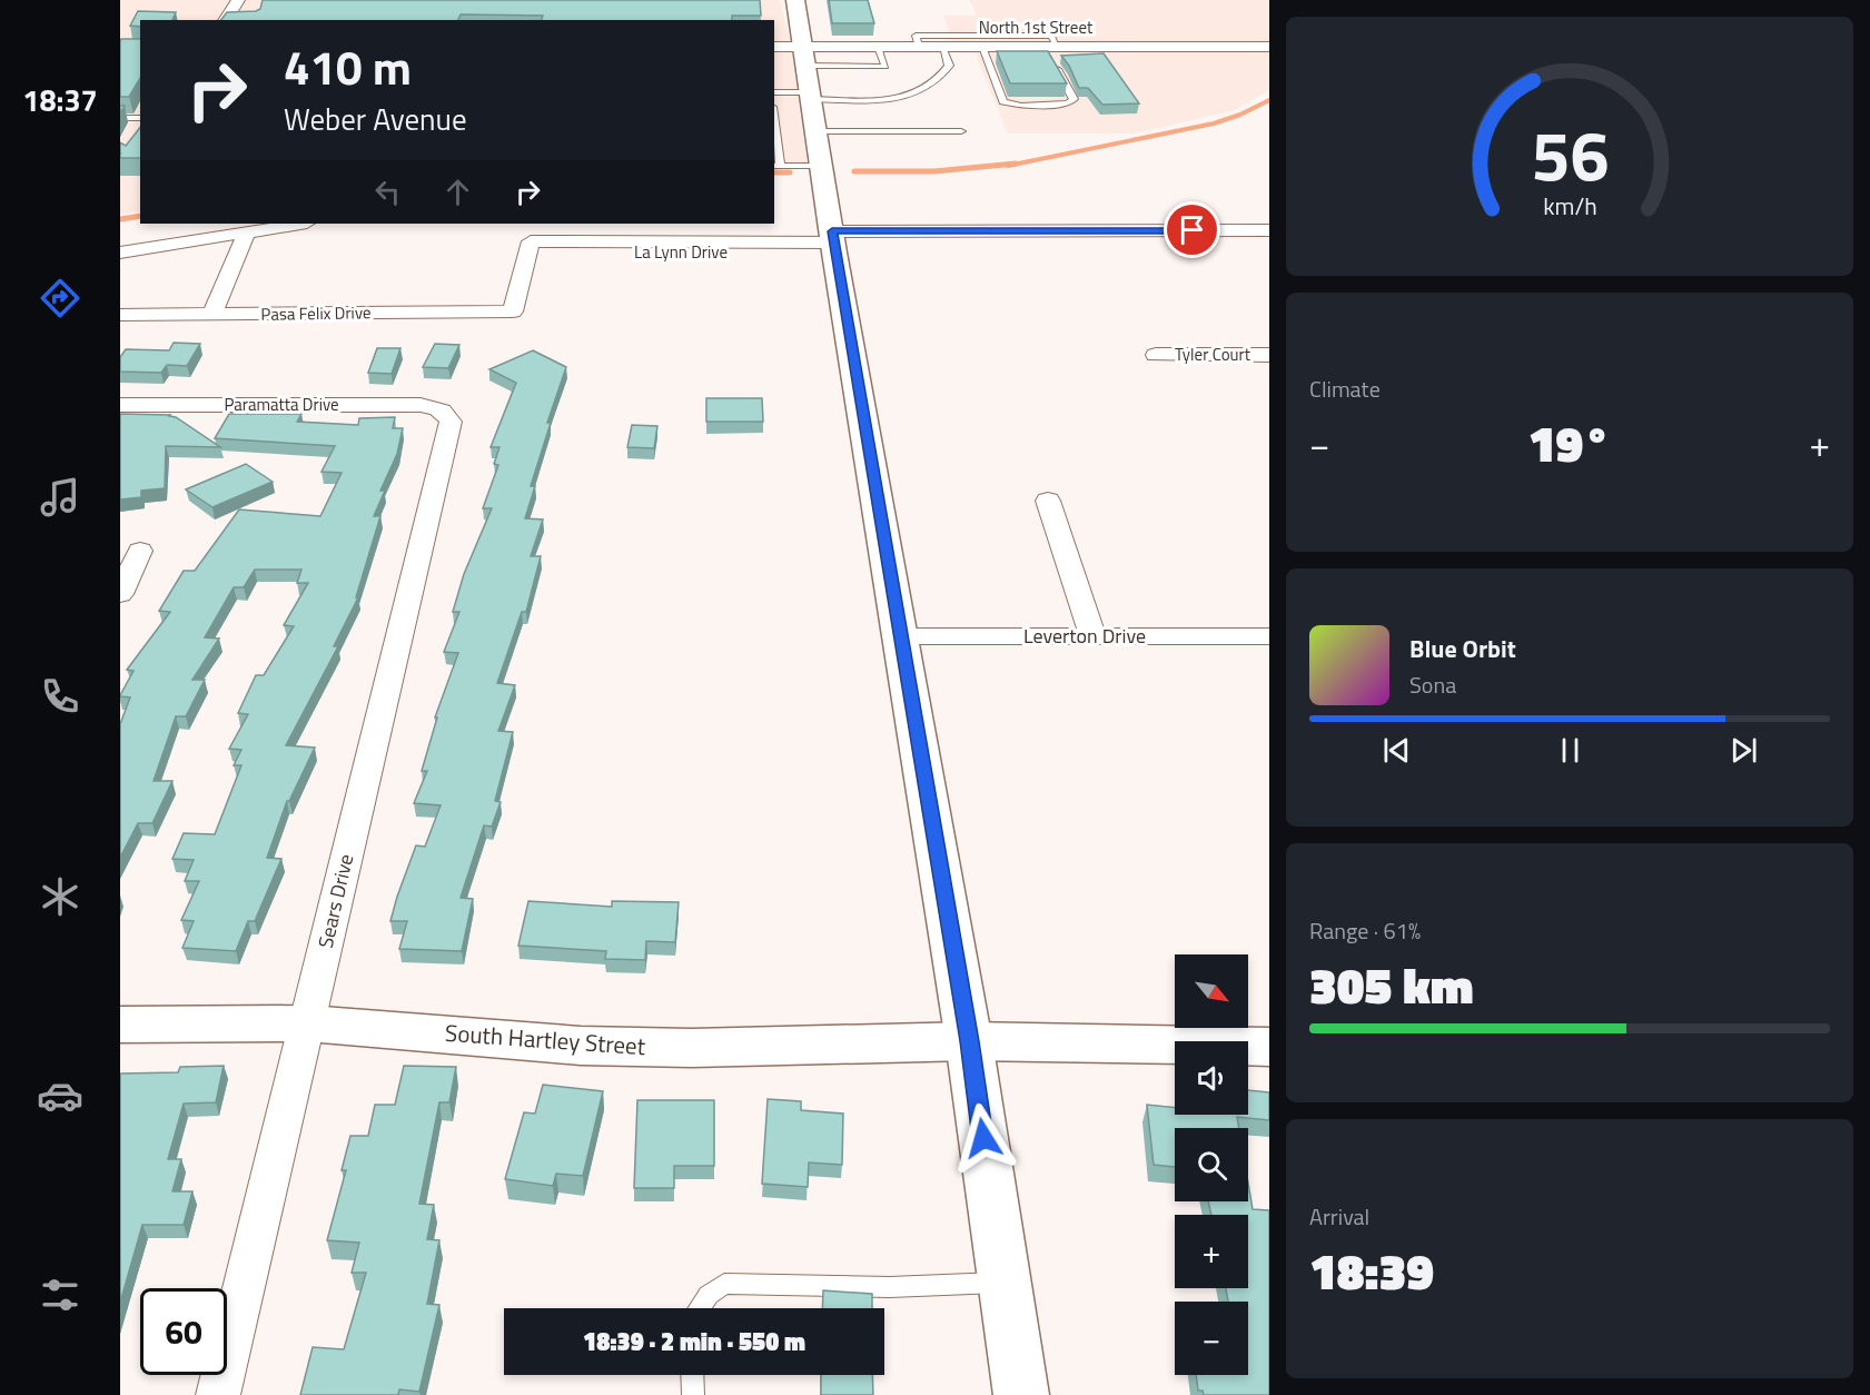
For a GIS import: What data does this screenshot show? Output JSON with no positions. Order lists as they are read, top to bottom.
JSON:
{
  "streets": {
    "main road": ["South Hartley Street"],
    "street": [
      "North 1st Street",
      "La Lynn Drive",
      "Pasa Felix Drive",
      "Tyler Court",
      "Paramatta Drive",
      "Leverton Drive",
      "Sears Drive"
    ]
  },
  "crossings": [
    ["La Lynn Drive", "Pasa Felix Drive"],
    ["Paramatta Drive", "Sears Drive"],
    ["Sears Drive", "South Hartley Street"]
  ],
  "north": "bottom right",
  "page": {
    "tabs": "18:37",
    "turn": ["410 m", "Weber Avenue"],
    "tile": [
      "Climate",
      ["Range · 61%", "305 km"],
      ["Arrival", "18:39"]
    ],
    "heat": ["−", "19°", "+"],
    "song": ["Blue Orbit", "Sona"],
    "map_buttons": ["+", "−"],
    "limit": "60",
    "trip": "18:39 · 2 min · 550 m",
    "gauge": ["56", "km/h"]
  }
}
